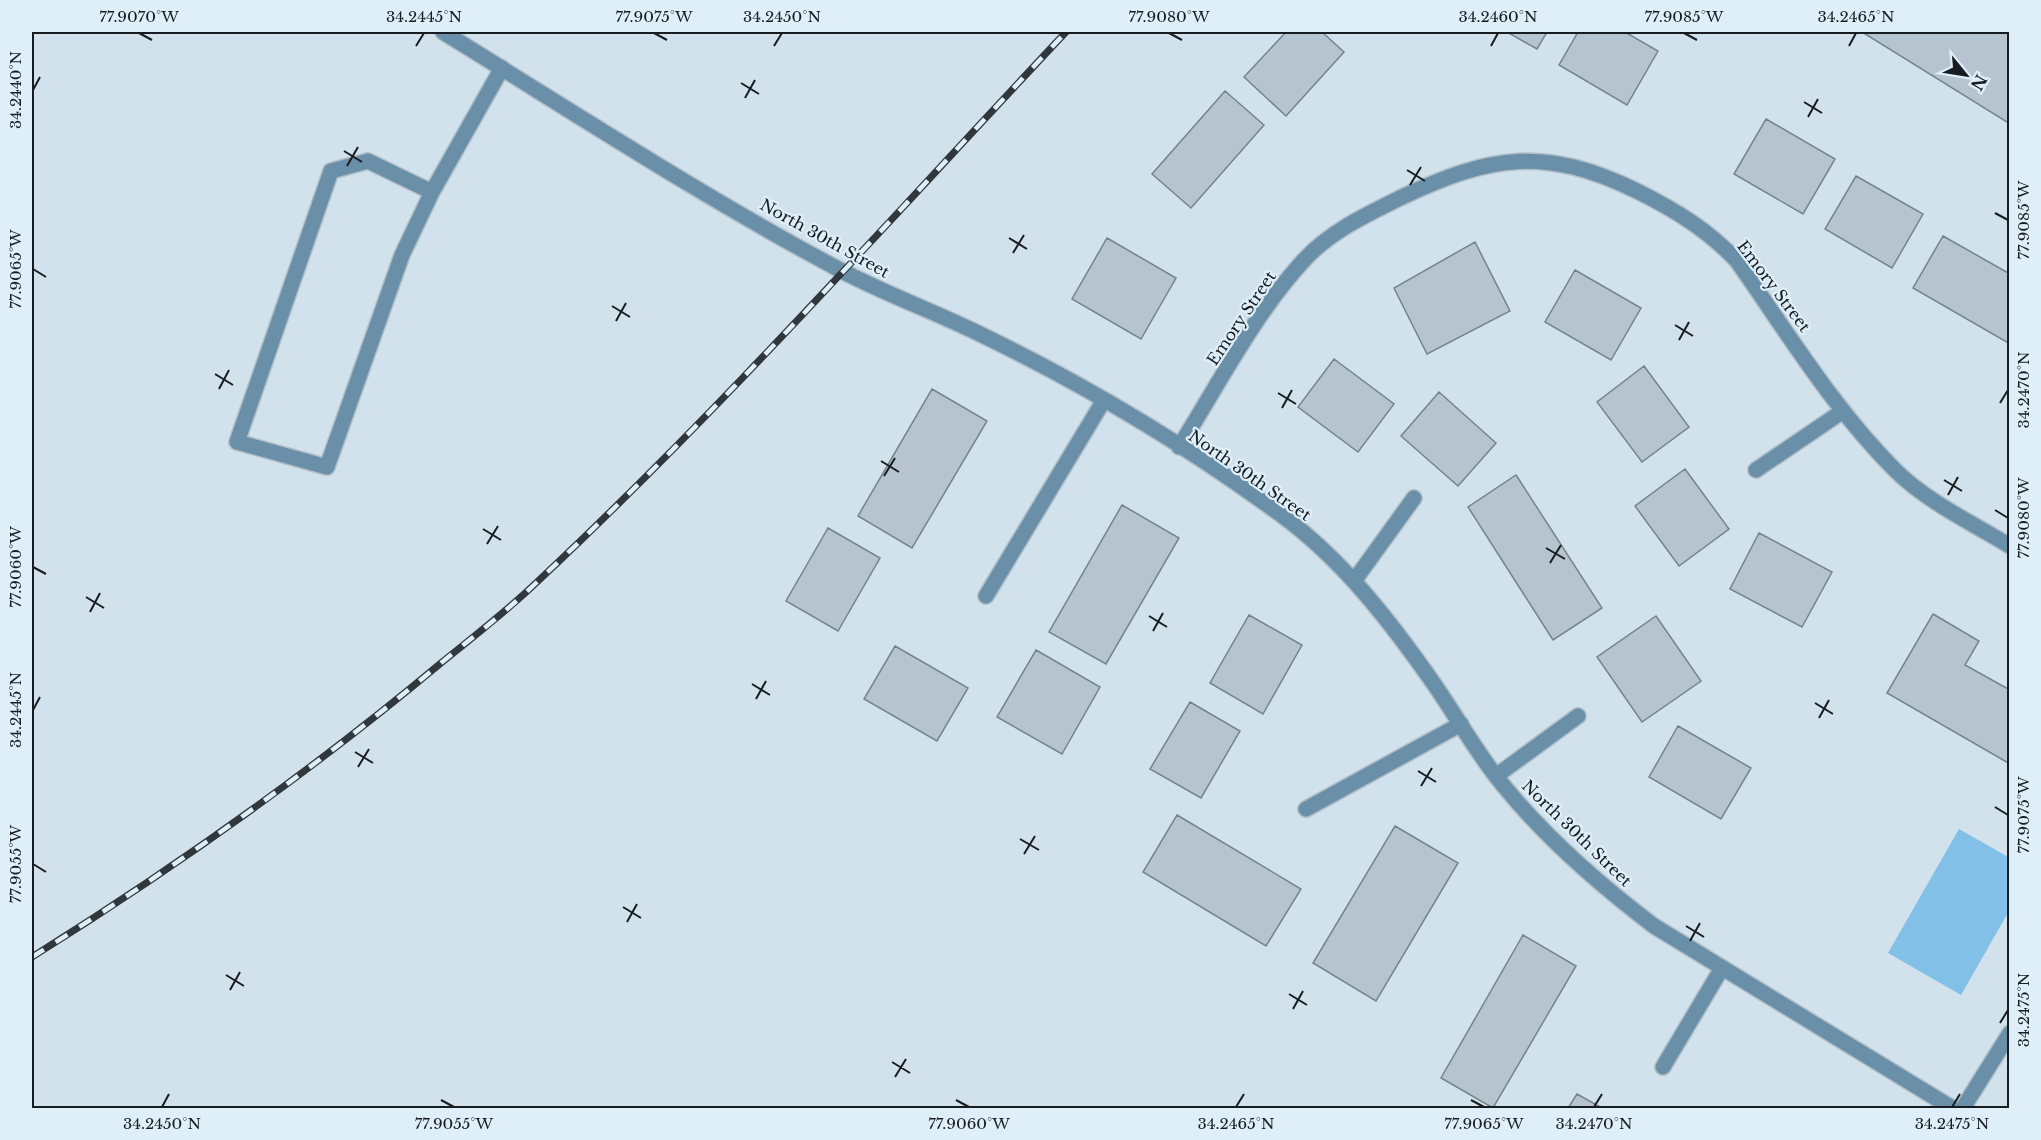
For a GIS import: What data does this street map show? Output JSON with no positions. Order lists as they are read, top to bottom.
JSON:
{
  "streets": {
    "street": ["North 30th Street", "Emory Street"]
  },
  "crossings": [
    ["North 30th Street", "Emory Street"]
  ],
  "north": "bottom right",
  "coordinates": [
    "77.9070°W",
    "34.2445°N",
    "77.9075°W",
    "34.2450°N",
    "77.9080°W",
    "34.2460°N",
    "77.9085°W",
    "34.2465°N",
    "34.2440°N",
    "77.9065°W",
    "34.2470°N",
    "77.9060°W",
    "77.9055°W",
    "34.2475°N"
  ]
}
